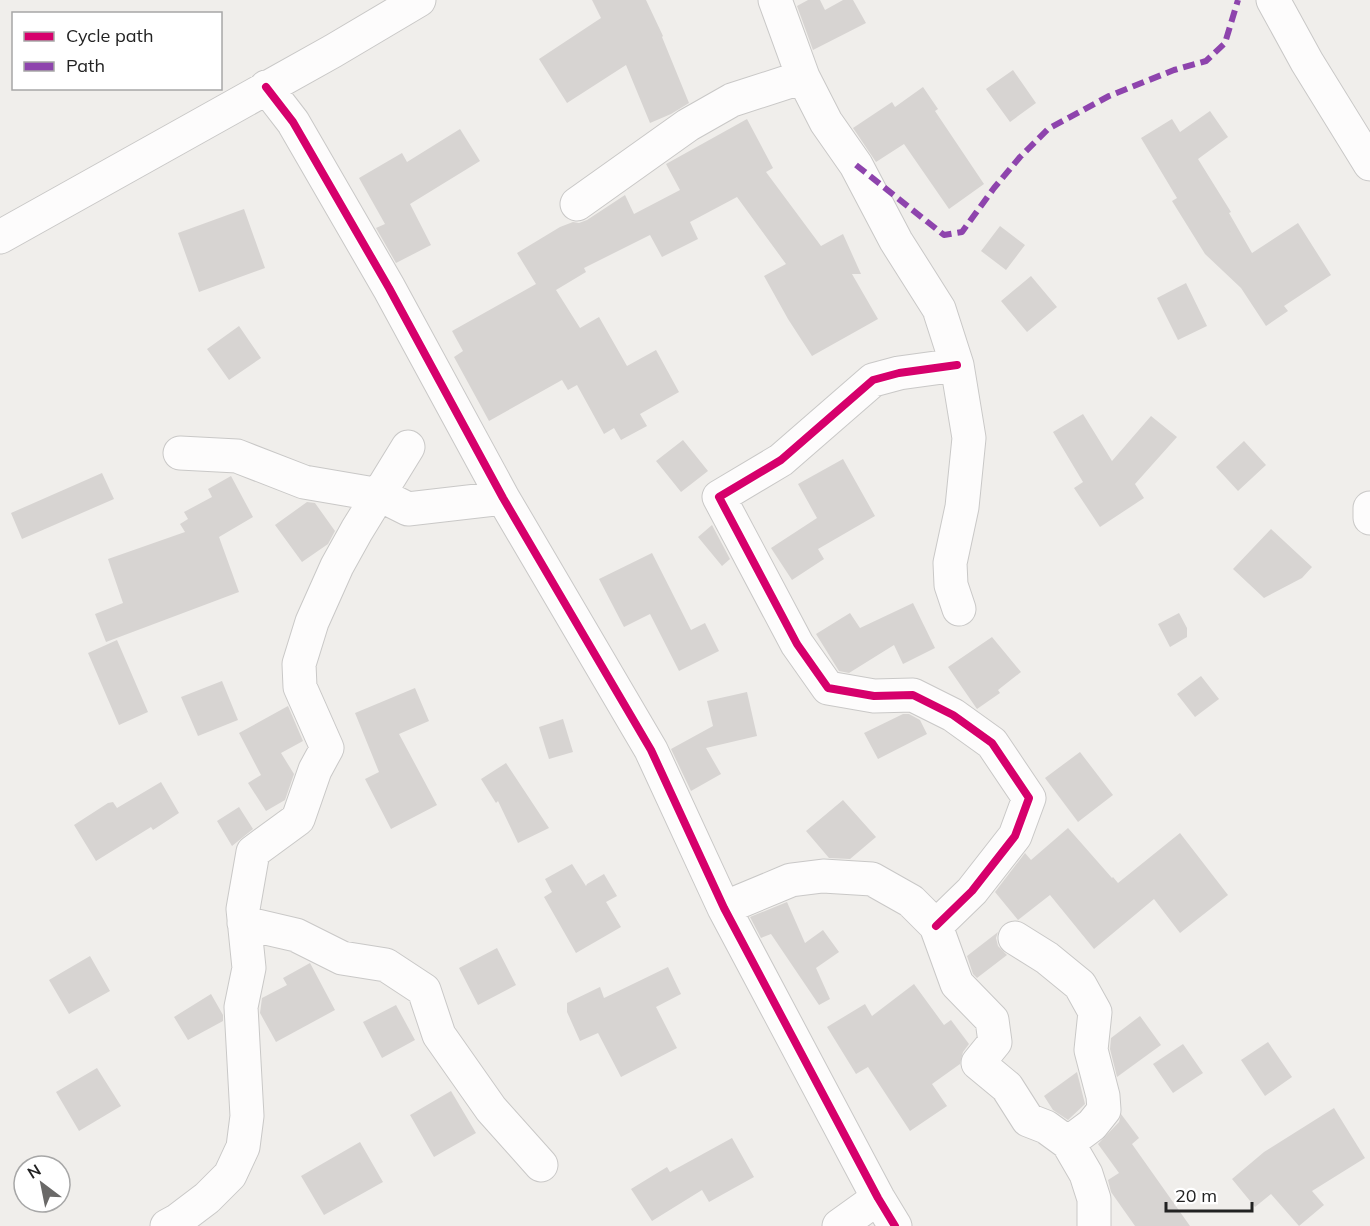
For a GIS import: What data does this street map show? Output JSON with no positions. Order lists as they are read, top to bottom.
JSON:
{
  "legend": ["Cycle path", "Path"],
  "scale_bar": "20 m",
  "north": "top left"
}
